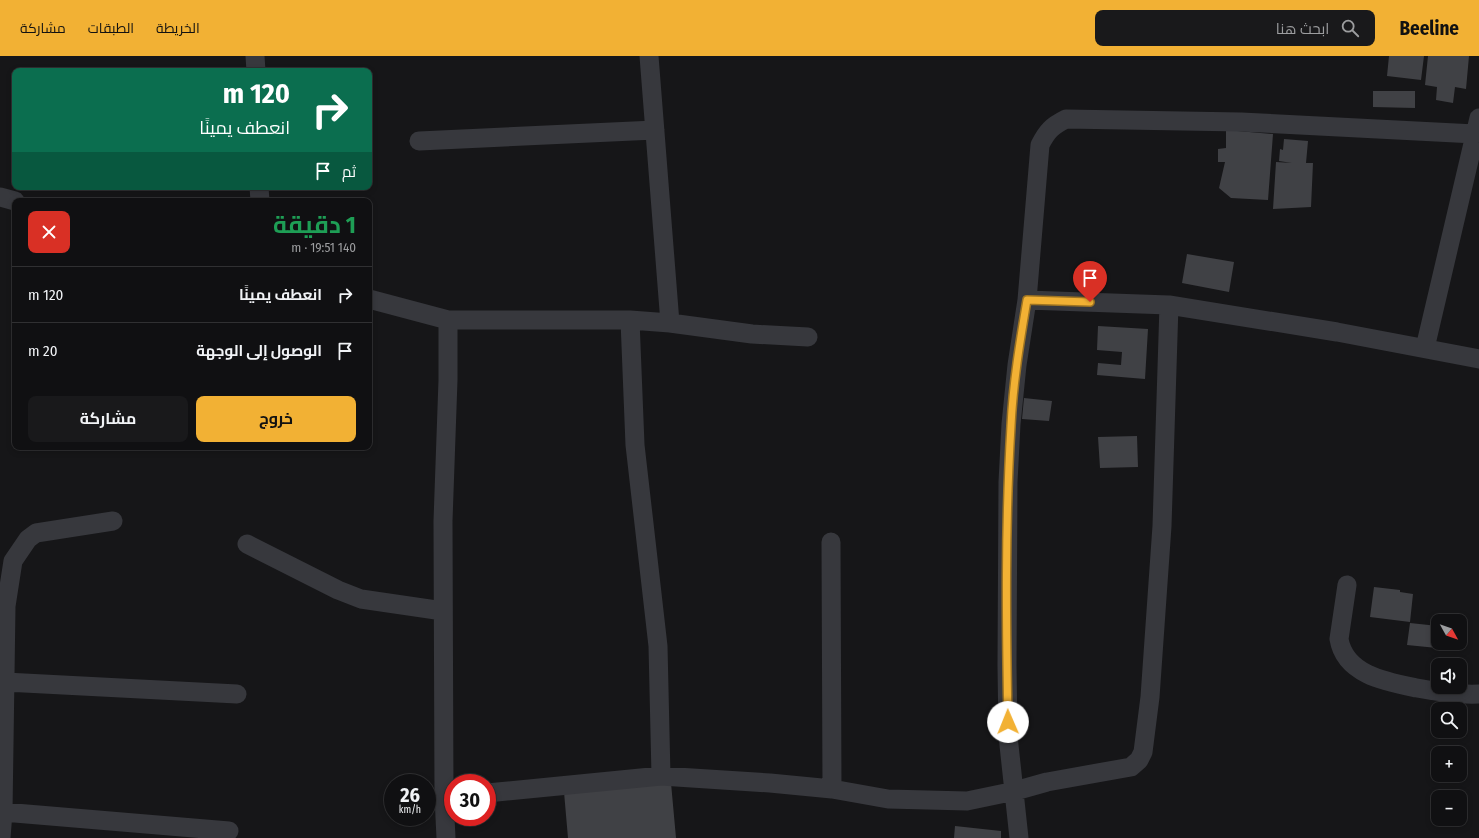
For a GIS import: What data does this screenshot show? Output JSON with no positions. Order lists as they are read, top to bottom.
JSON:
{
  "north": "bottom right",
  "page": {
    "header": "Beeline",
    "search": "ابحث هنا",
    "nav": ["الخريطة", "الطبقات", "مشاركة"],
    "turn": ["120 m", "انعطف يمينًا"],
    "then": "ثم",
    "heading": ["1 دقيقة", "140 m · 19:51"],
    "list": [
      {
        "name": "انعطف يمينًا",
        "value": "120 m"
      },
      {
        "name": "الوصول إلى الوجهة",
        "value": "20 m"
      }
    ],
    "buttons": ["خروج", "مشاركة"],
    "map_buttons": ["+", "−"],
    "speed": "26 km/h",
    "limit": "30"
  }
}
